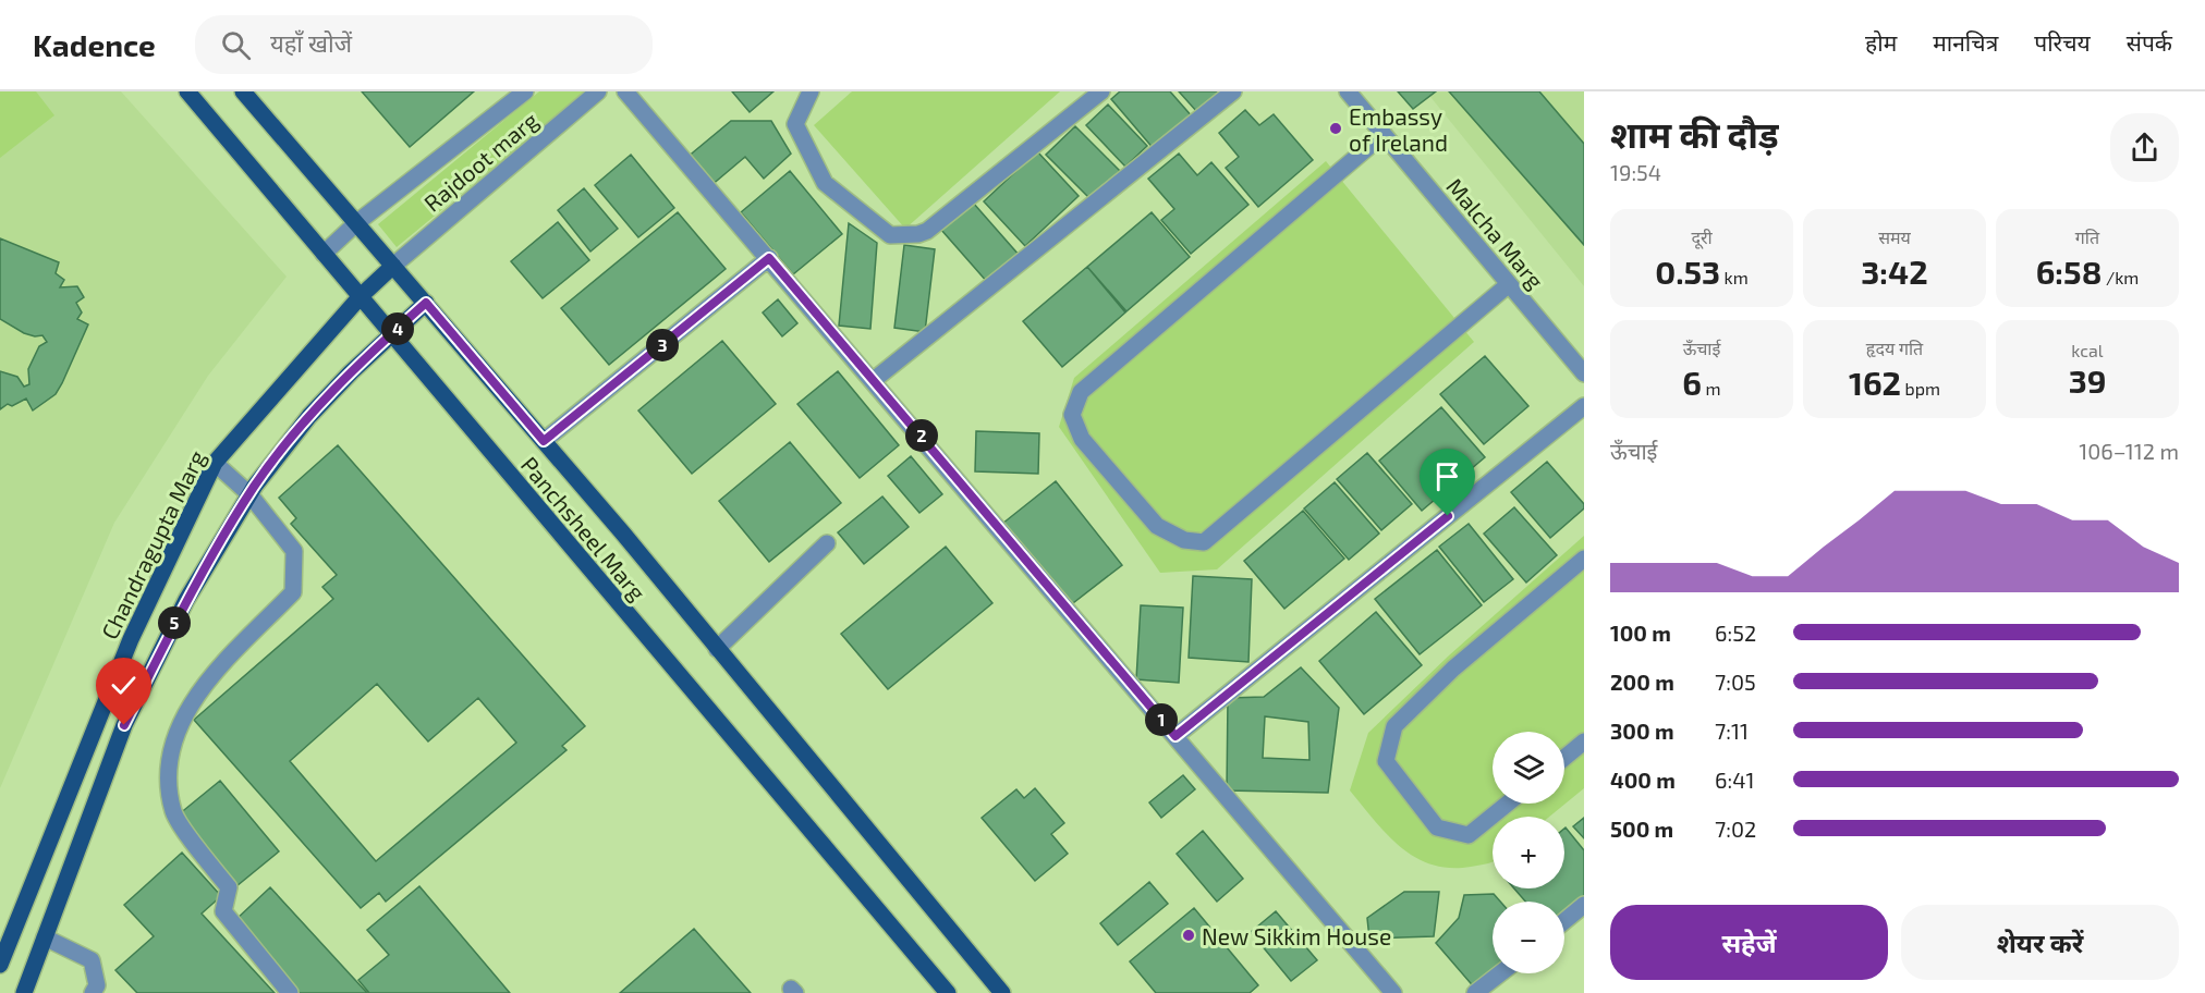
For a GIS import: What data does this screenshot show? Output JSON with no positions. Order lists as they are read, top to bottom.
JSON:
{
  "streets": {
    "main road": ["Panchsheel Marg", "Chandragupta Marg"],
    "street": ["Rajdoot marg", "Malcha Marg"]
  },
  "crossings": [
    ["Rajdoot marg", "Panchsheel Marg"],
    ["Rajdoot marg", "Chandragupta Marg"],
    ["Panchsheel Marg", "Chandragupta Marg"]
  ],
  "places": ["Embassy of Ireland", "New Sikkim House"],
  "page": {
    "header": "Kadence",
    "search": "यहाँ खोजें",
    "nav": [
      "होम",
      "मानचित्र",
      "परिचय",
      "संपर्क"
    ],
    "heading": ["शाम की दौड़", "19:54"],
    "stats": [
      ["दूरी", "0.53 km"],
      ["समय", "3:42"],
      ["गति", "6:58 /km"],
      ["ऊँचाई", "6 m"],
      ["हृदय गति", "162 bpm"],
      ["kcal", "39"]
    ],
    "pins": [
      "4",
      "3",
      "2",
      "5",
      "1"
    ],
    "chart": ["ऊँचाई", "106–112 m"],
    "list": [
      {
        "name": "100 m",
        "note": "6:52"
      },
      {
        "name": "200 m",
        "note": "7:05"
      },
      {
        "name": "300 m",
        "note": "7:11"
      },
      {
        "name": "400 m",
        "note": "6:41"
      },
      {
        "name": "500 m",
        "note": "7:02"
      }
    ],
    "map_buttons": ["+", "−"],
    "buttons": ["सहेजें", "शेयर करें"]
  }
}
